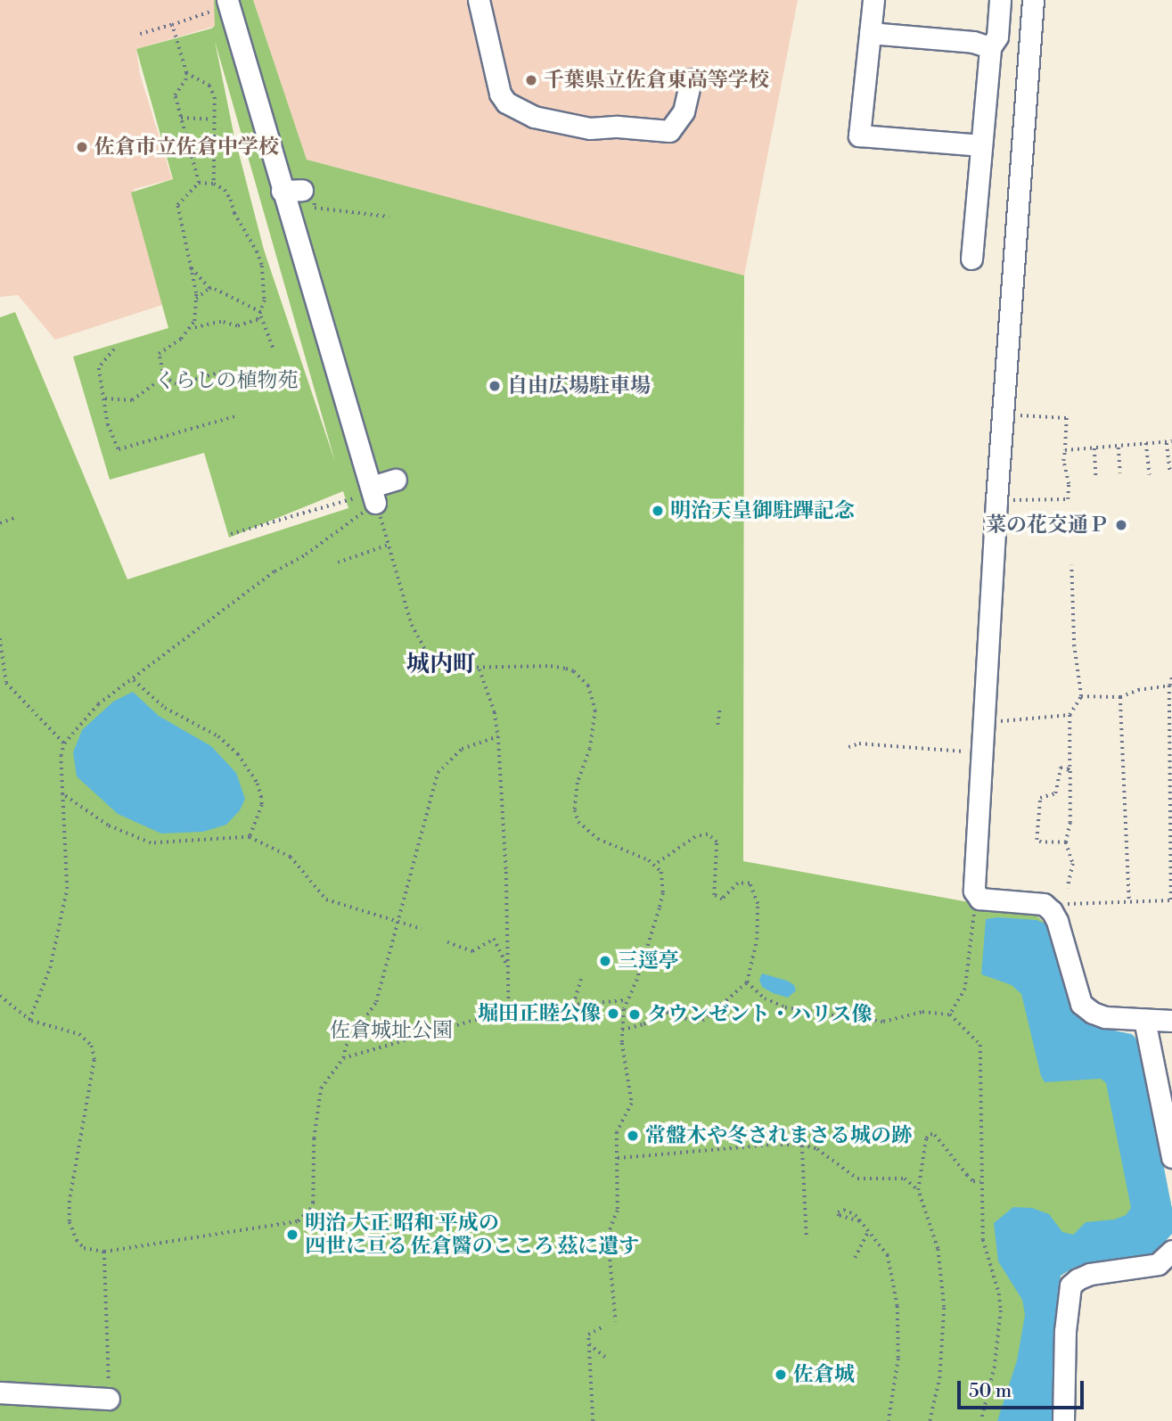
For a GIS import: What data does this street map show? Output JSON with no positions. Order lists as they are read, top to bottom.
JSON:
{
  "districts": ["城内町"],
  "parks": ["くらしの植物苑", "佐倉城址公園"],
  "places": [
    "千葉県立佐倉東高等学校",
    "佐倉市立佐倉中学校",
    "自由広場駐車場",
    "明治天皇御駐蹕記念",
    "菜の花交通Ｐ",
    "三逕亭",
    "堀田正睦公像",
    "タウンゼント・ハリス像",
    "常盤木や冬されまさる城の跡",
    "明治 大正 昭和 平成の 四世に亘る 佐倉醫のこころ 茲に遺す",
    "佐倉城"
  ],
  "scale_bar": "50 m"
}
